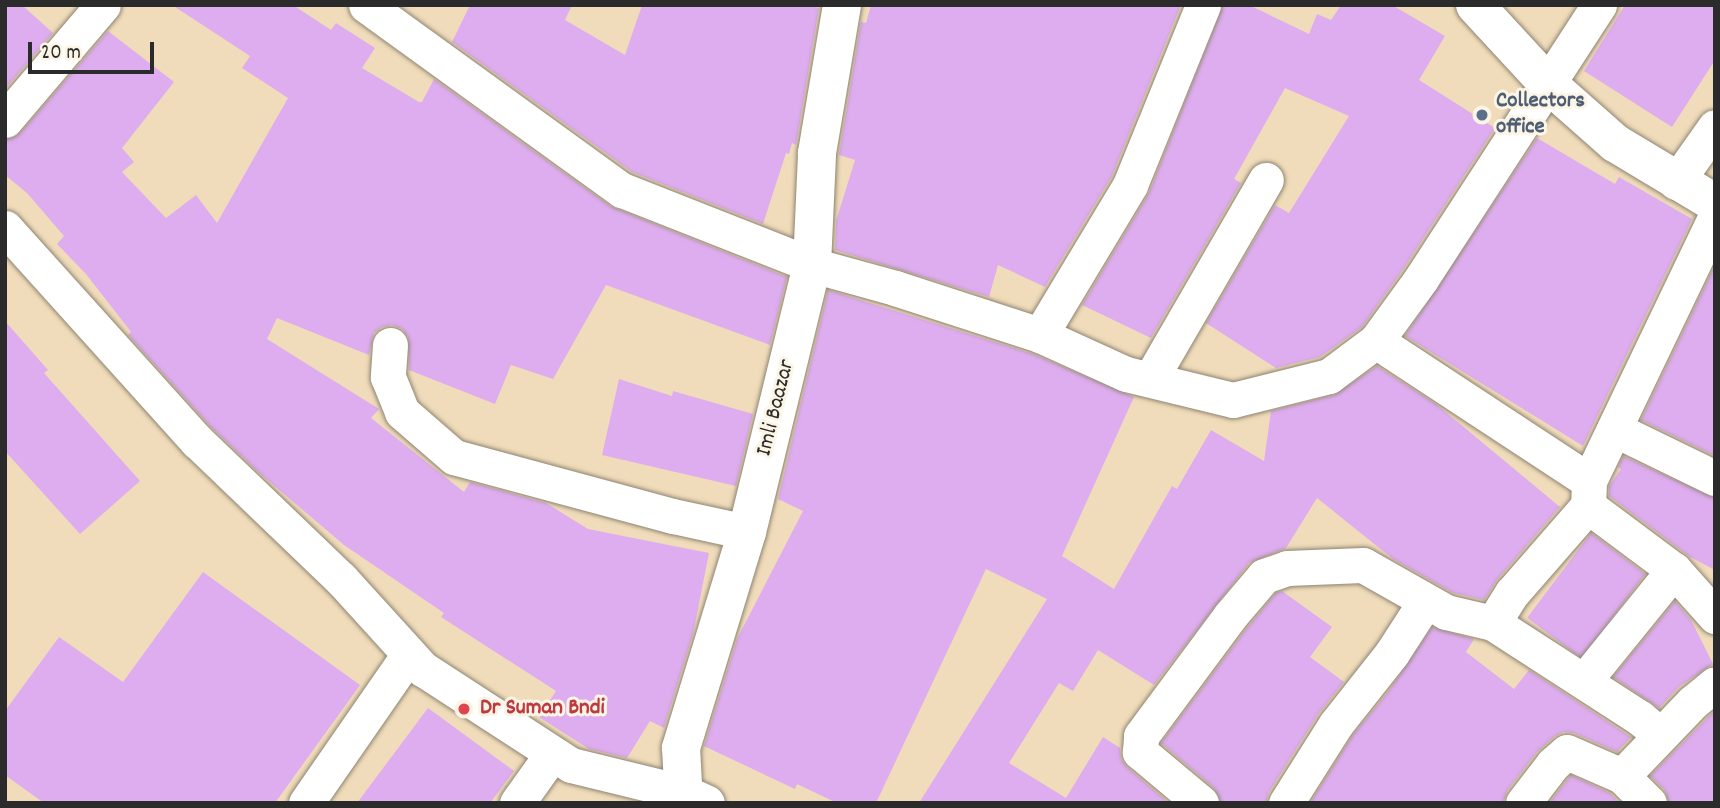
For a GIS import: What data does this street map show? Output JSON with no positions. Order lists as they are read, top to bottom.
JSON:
{
  "streets": {
    "street": ["Imli Baazar"]
  },
  "places": ["Collectors office", "Dr Suman Bndi"],
  "scale_bar": "20 m"
}
